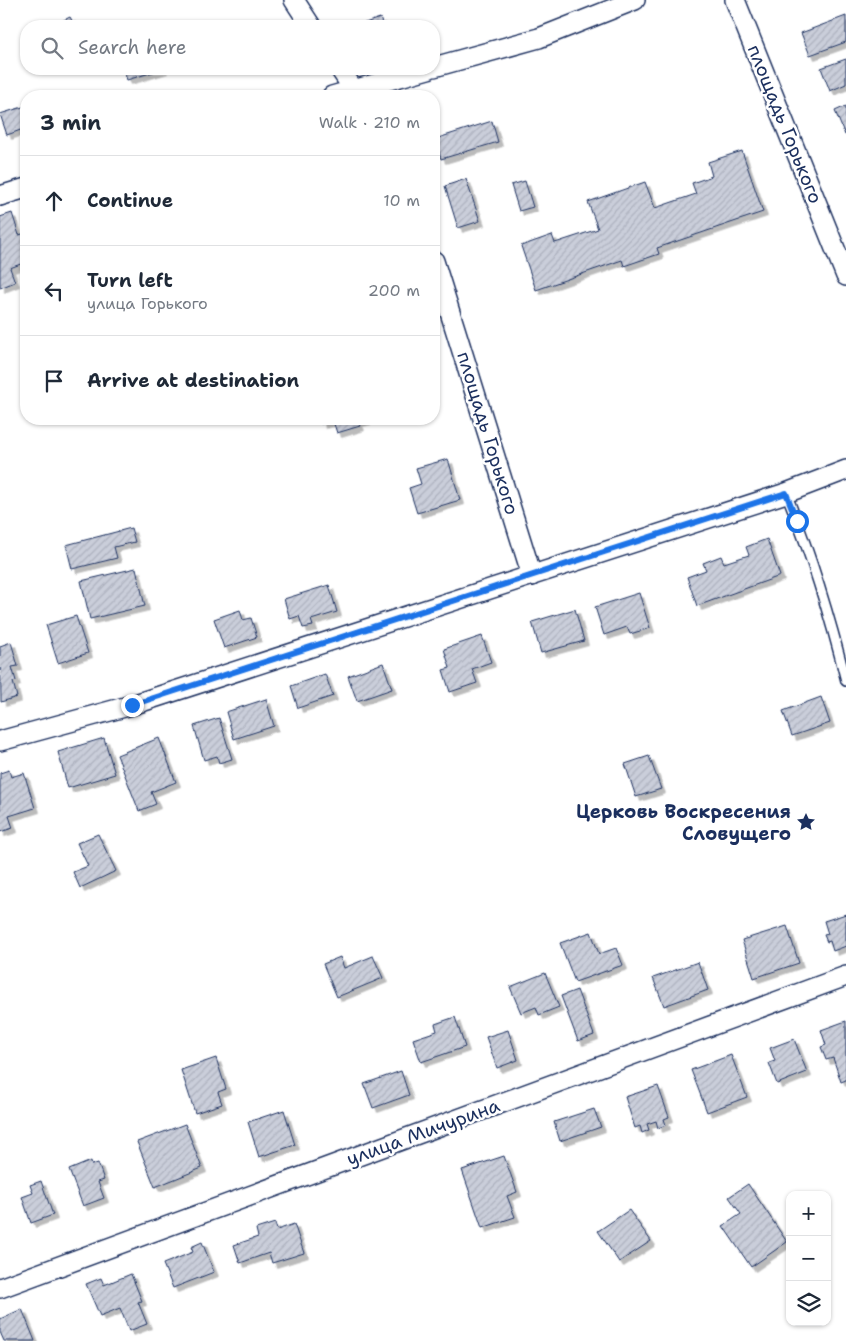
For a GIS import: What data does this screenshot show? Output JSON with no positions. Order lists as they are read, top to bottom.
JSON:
{
  "streets": {
    "street": ["площадь Горького", "улица Мичурина"]
  },
  "places": {
    "place": ["Церковь Воскресения Словущего"]
  },
  "page": {
    "search": "Search here",
    "heading": ["3 min", "Walk · 210 m"],
    "list": [
      ["Continue", "10 m"],
      ["Turn left", "улица Горького", "200 m"],
      "Arrive at destination"
    ],
    "map_buttons": ["+", "−"]
  }
}
